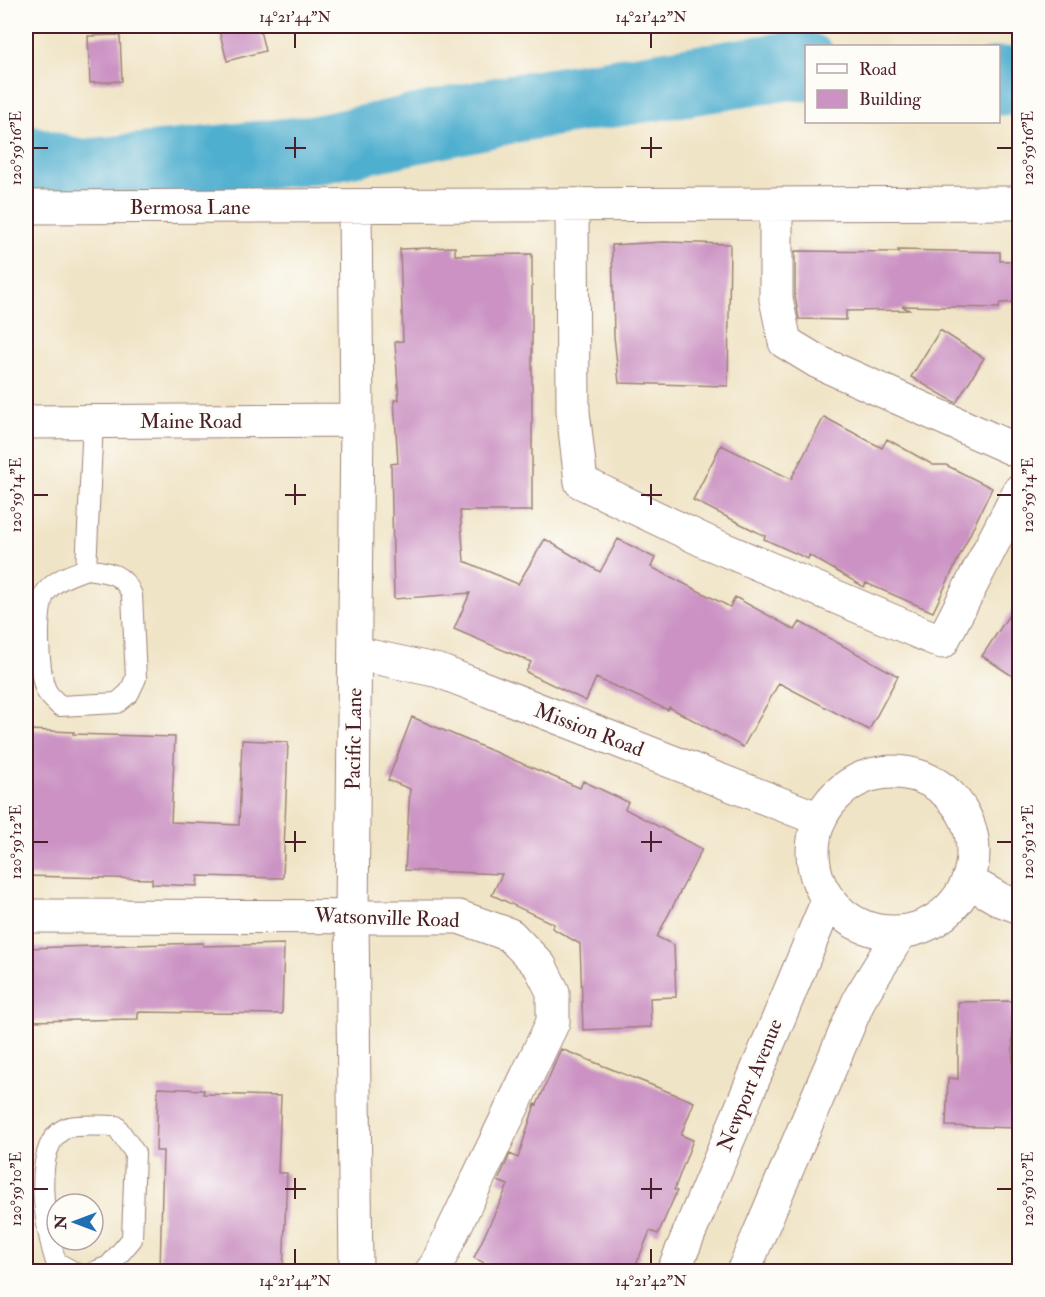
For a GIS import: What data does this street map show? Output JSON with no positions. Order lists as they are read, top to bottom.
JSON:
{
  "streets": {
    "street": [
      "Bermosa Lane",
      "Maine Road",
      "Mission Road",
      "Pacific Lane",
      "Watsonville Road",
      "Newport Avenue"
    ]
  },
  "crossings": [
    ["Bermosa Lane", "Pacific Lane"],
    ["Maine Road", "Pacific Lane"],
    ["Mission Road", "Pacific Lane"],
    ["Mission Road", "Newport Avenue"],
    ["Pacific Lane", "Watsonville Road"]
  ],
  "legend": ["Road", "Building"],
  "north": "left",
  "coordinates": [
    "14°21'44\"N",
    "14°21'42\"N",
    "120°59'16\"E",
    "120°59'14\"E",
    "120°59'12\"E",
    "120°59'10\"E"
  ]
}
